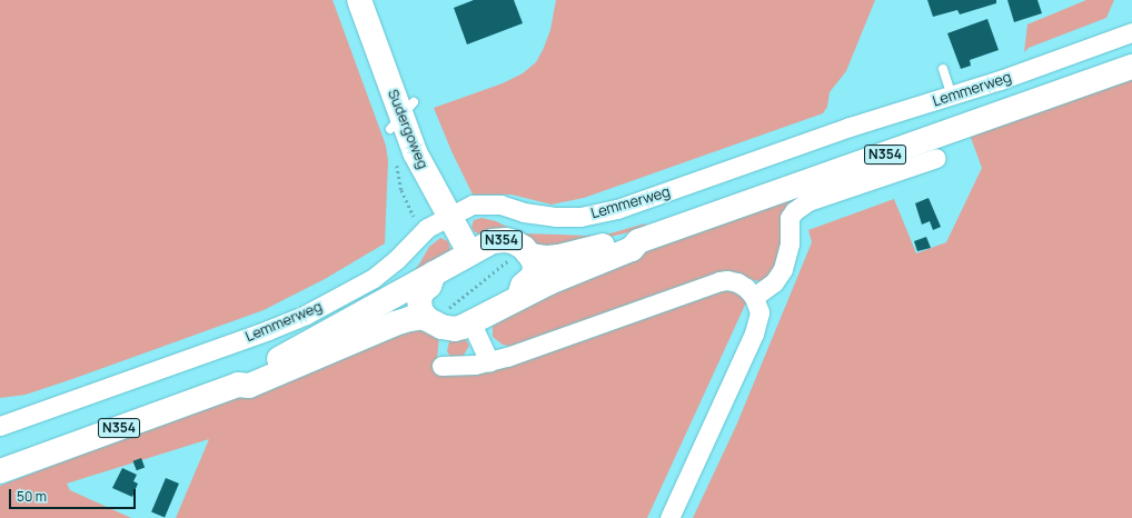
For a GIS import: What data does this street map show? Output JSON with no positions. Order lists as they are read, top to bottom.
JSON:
{
  "streets": {
    "main road": ["Lemmerweg", "Sudergoweg", "N354"]
  },
  "crossings": [
    ["Lemmerweg", "Sudergoweg"],
    ["Lemmerweg", "N354"],
    ["Sudergoweg", "N354"]
  ],
  "scale_bar": "50 m"
}
